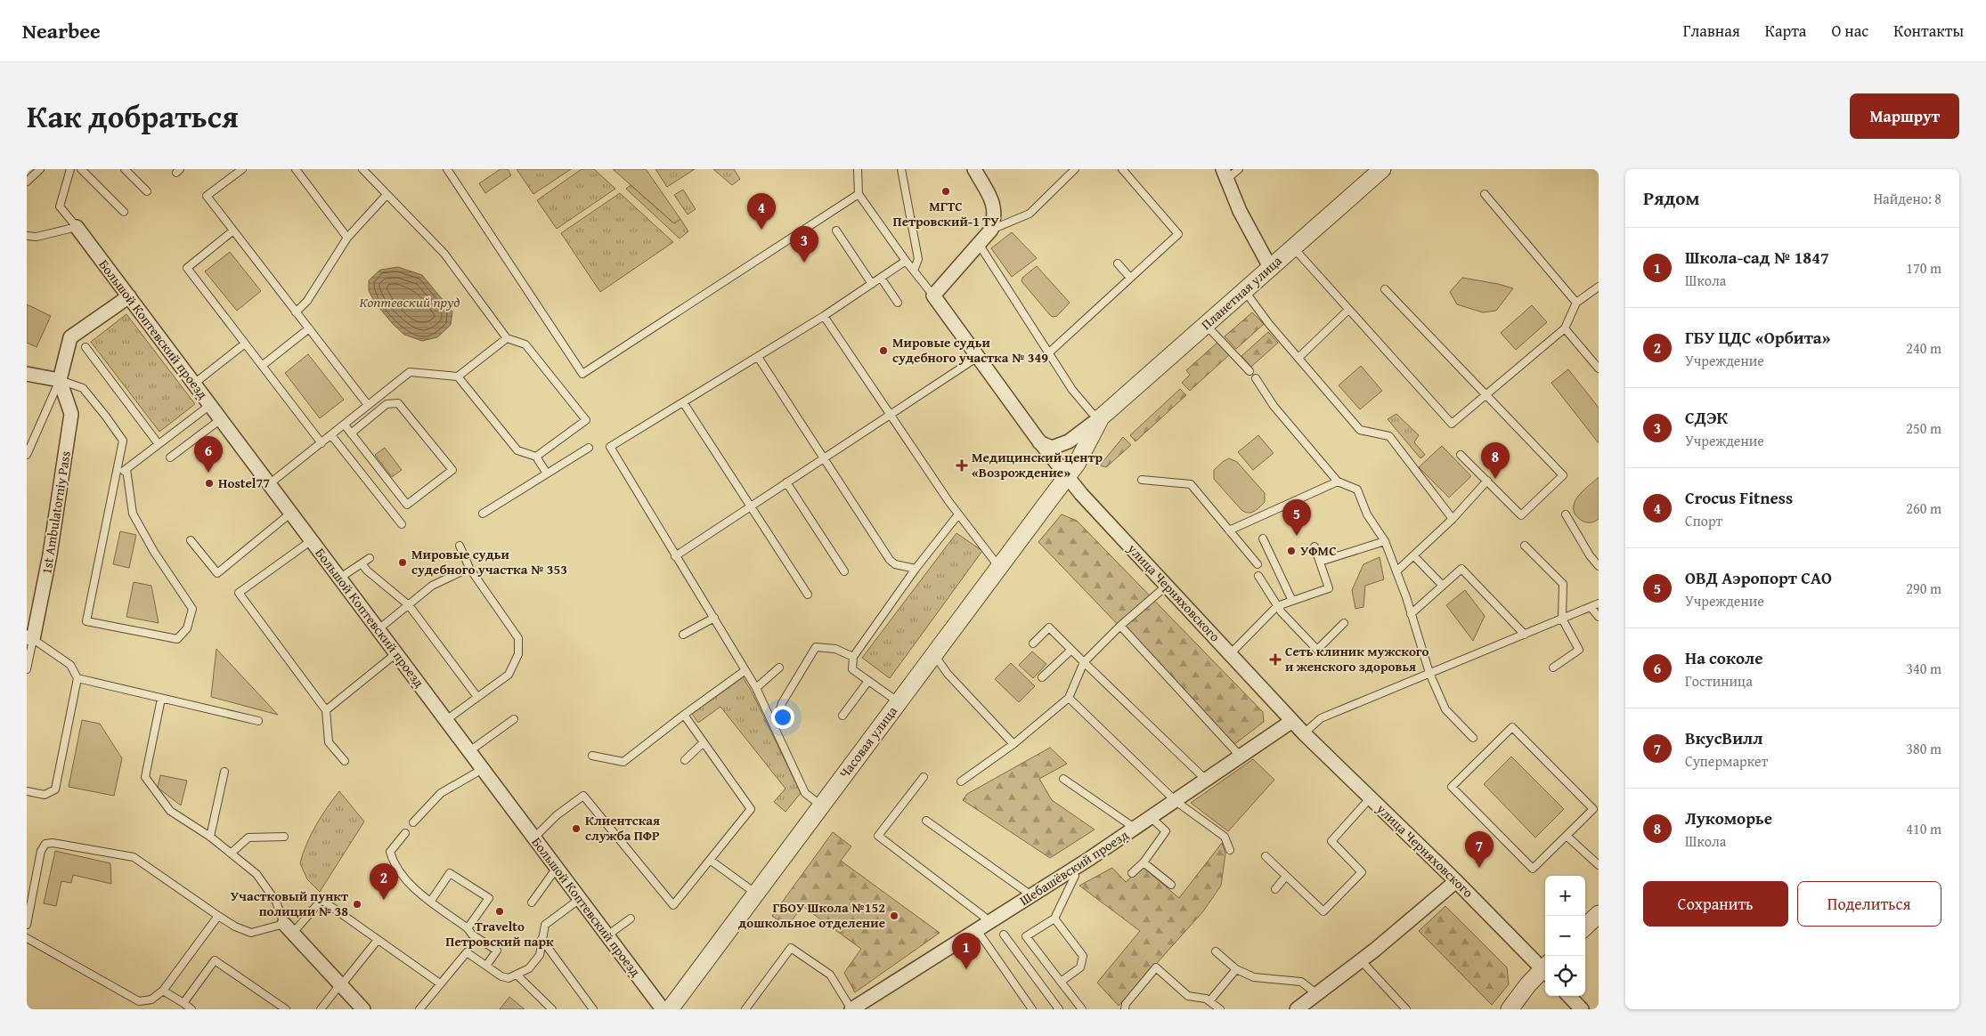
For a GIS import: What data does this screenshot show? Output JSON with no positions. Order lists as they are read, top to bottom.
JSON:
{
  "streets": {
    "street": [
      "Планетная улица",
      "Большой Коптевский проезд",
      "1st Ambulatorniy Pass",
      "улица Черняховского",
      "Часовая улица",
      "Шебашёвский проезд"
    ]
  },
  "crossings": [
    ["Планетная улица", "улица Черняховского"],
    ["Планетная улица", "Часовая улица"],
    ["улица Черняховского", "Часовая улица"],
    ["улица Черняховского", "Шебашёвский проезд"]
  ],
  "water": ["Коптевский пруд"],
  "places": {
    "other": [
      "МГТС Петровский-1 ТУ",
      "Мировые судьи судебного участка № 349",
      "Hostel77",
      "УФМС",
      "Мировые судьи судебного участка № 353",
      "Клиентская служба ПФР",
      "Участковый пункт полиции № 38",
      "Travelto Петровский парк",
      "ГБОУ Школа №152 дошкольное отделение"
    ],
    "health": ["Медицинский центр «Возрождение»", "Сеть клиник мужского и женского здоровья"]
  },
  "page": {
    "header": "Nearbee",
    "nav": [
      "Главная",
      "Карта",
      "О нас",
      "Контакты"
    ],
    "title": "Как добраться",
    "buttons": [
      "Маршрут",
      ["Сохранить", "Поделиться"]
    ],
    "heading": ["Рядом", "Найдено: 8"],
    "pins": [
      "4",
      "3",
      "6",
      "8",
      "5",
      "7",
      "2",
      "1"
    ],
    "list": [
      {
        "mark": "1",
        "name": "Школа-сад № 1847",
        "note": "Школа",
        "value": "170 m"
      },
      {
        "mark": "2",
        "name": "ГБУ ЦДС «Орбита»",
        "note": "Учреждение",
        "value": "240 m"
      },
      {
        "mark": "3",
        "name": "СДЭК",
        "note": "Учреждение",
        "value": "250 m"
      },
      {
        "mark": "4",
        "name": "Crocus Fitness",
        "note": "Спорт",
        "value": "260 m"
      },
      {
        "mark": "5",
        "name": "ОВД Аэропорт САО",
        "note": "Учреждение",
        "value": "290 m"
      },
      {
        "mark": "6",
        "name": "На соколе",
        "note": "Гостиница",
        "value": "340 m"
      },
      {
        "mark": "7",
        "name": "ВкусВилл",
        "note": "Супермаркет",
        "value": "380 m"
      },
      {
        "mark": "8",
        "name": "Лукоморье",
        "note": "Школа",
        "value": "410 m"
      }
    ],
    "map_buttons": ["+", "−"]
  }
}
